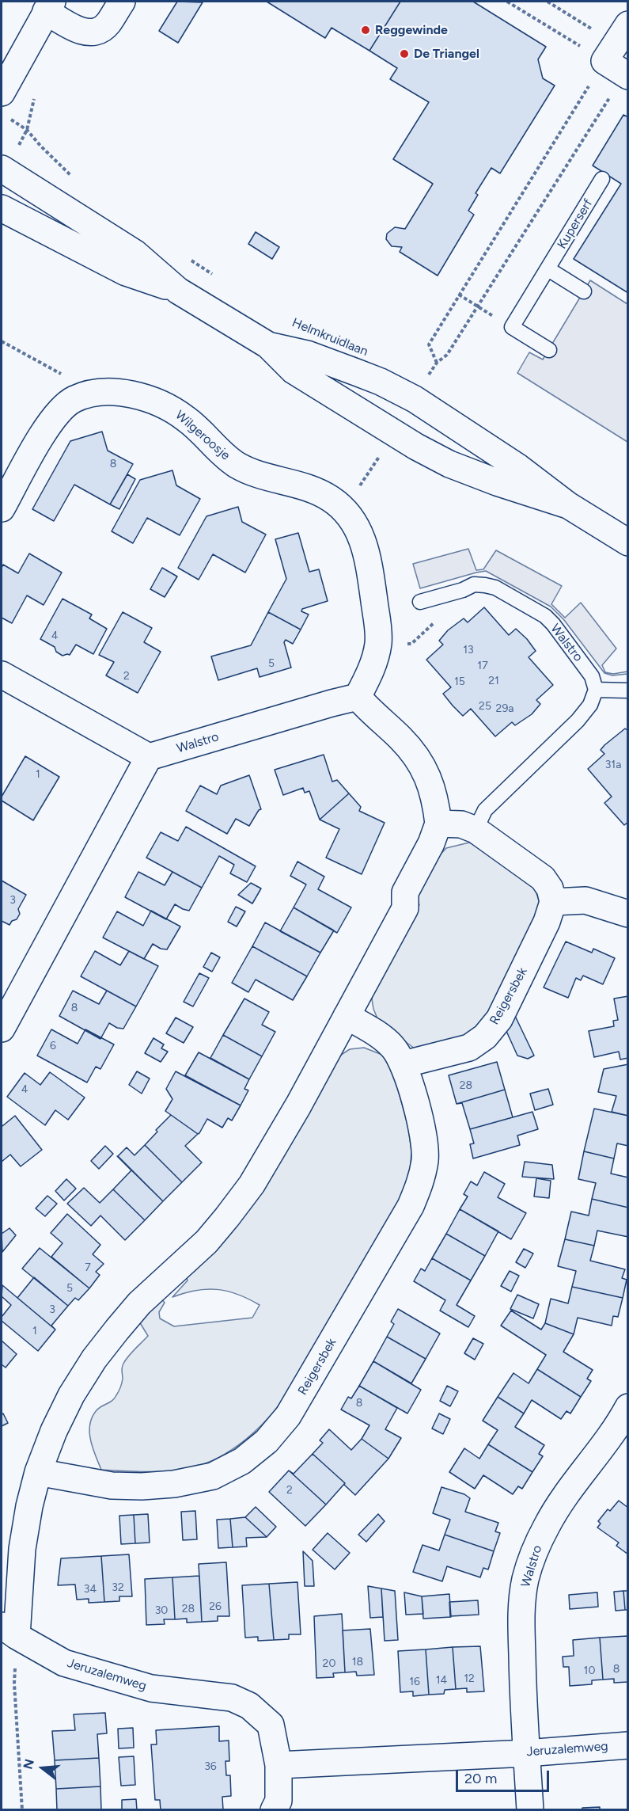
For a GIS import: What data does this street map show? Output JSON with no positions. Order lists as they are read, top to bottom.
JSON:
{
  "streets": {
    "street": [
      "Helmkruidlaan",
      "Wilgeroosje",
      "Walstro",
      "Reigersbek",
      "Jeruzalemweg"
    ],
    "lane": ["Kuperserf"]
  },
  "crossings": [
    ["Wilgeroosje", "Walstro"],
    ["Walstro", "Jeruzalemweg"]
  ],
  "places": ["Reggewinde", "De Triangel"],
  "house_numbers": [
    "8",
    "4",
    "13",
    "5",
    "17",
    "2",
    "21",
    "15",
    "25",
    "29a",
    "31a",
    "1",
    "3",
    "8",
    "6",
    "28",
    "4",
    "7",
    "5",
    "3",
    "1",
    "8",
    "2",
    "32",
    "34",
    "26",
    "28",
    "30",
    "18",
    "20",
    "8",
    "10",
    "12",
    "14",
    "16",
    "36"
  ],
  "scale_bar": "20 m",
  "north": "left"
}
